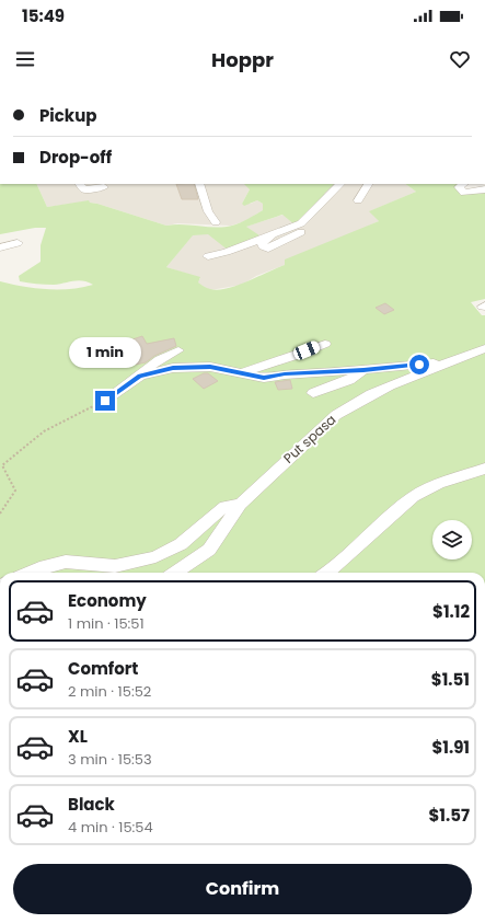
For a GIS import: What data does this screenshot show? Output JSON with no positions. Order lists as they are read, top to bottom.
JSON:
{
  "streets": {
    "street": ["Put spasa"]
  },
  "page": {
    "status": "15:49",
    "header": "Hoppr",
    "banner": ["Pickup", "Drop-off"],
    "bubble": "1 min",
    "list": [
      {
        "name": "Economy",
        "note": "1 min · 15:51",
        "value": "$1.12"
      },
      {
        "name": "Comfort",
        "note": "2 min · 15:52",
        "value": "$1.51"
      },
      {
        "name": "XL",
        "note": "3 min · 15:53",
        "value": "$1.91"
      },
      {
        "name": "Black",
        "note": "4 min · 15:54",
        "value": "$1.57"
      }
    ],
    "buttons": "Confirm"
  }
}
